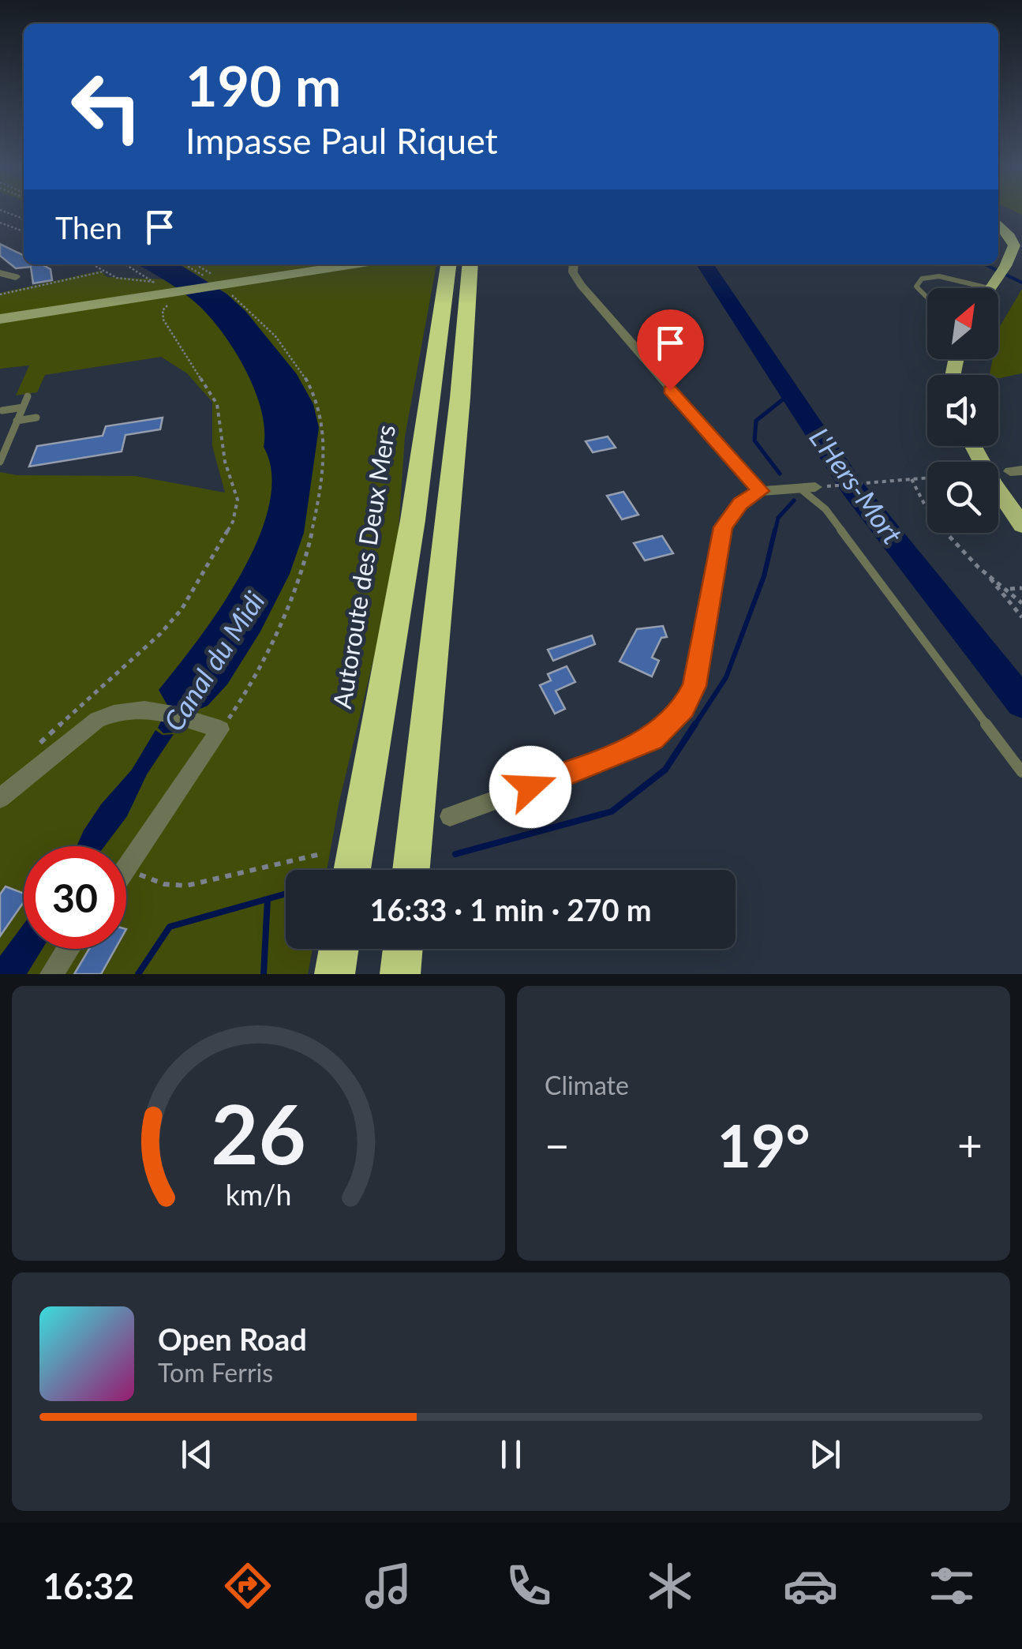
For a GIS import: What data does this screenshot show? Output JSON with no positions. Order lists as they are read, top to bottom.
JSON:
{
  "streets": {
    "highway": ["Autoroute des Deux Mers"]
  },
  "water": ["L'Hers-Mort", "Canal du Midi"],
  "north": "top right",
  "page": {
    "turn": ["190 m", "Impasse Paul Riquet"],
    "then": "Then",
    "limit": "30",
    "trip": "16:33 · 1 min · 270 m",
    "tile": "Climate",
    "heat": ["−", "19°", "+"],
    "song": ["Open Road", "Tom Ferris"],
    "tabs": "16:32",
    "gauge": ["26", "km/h"]
  }
}
